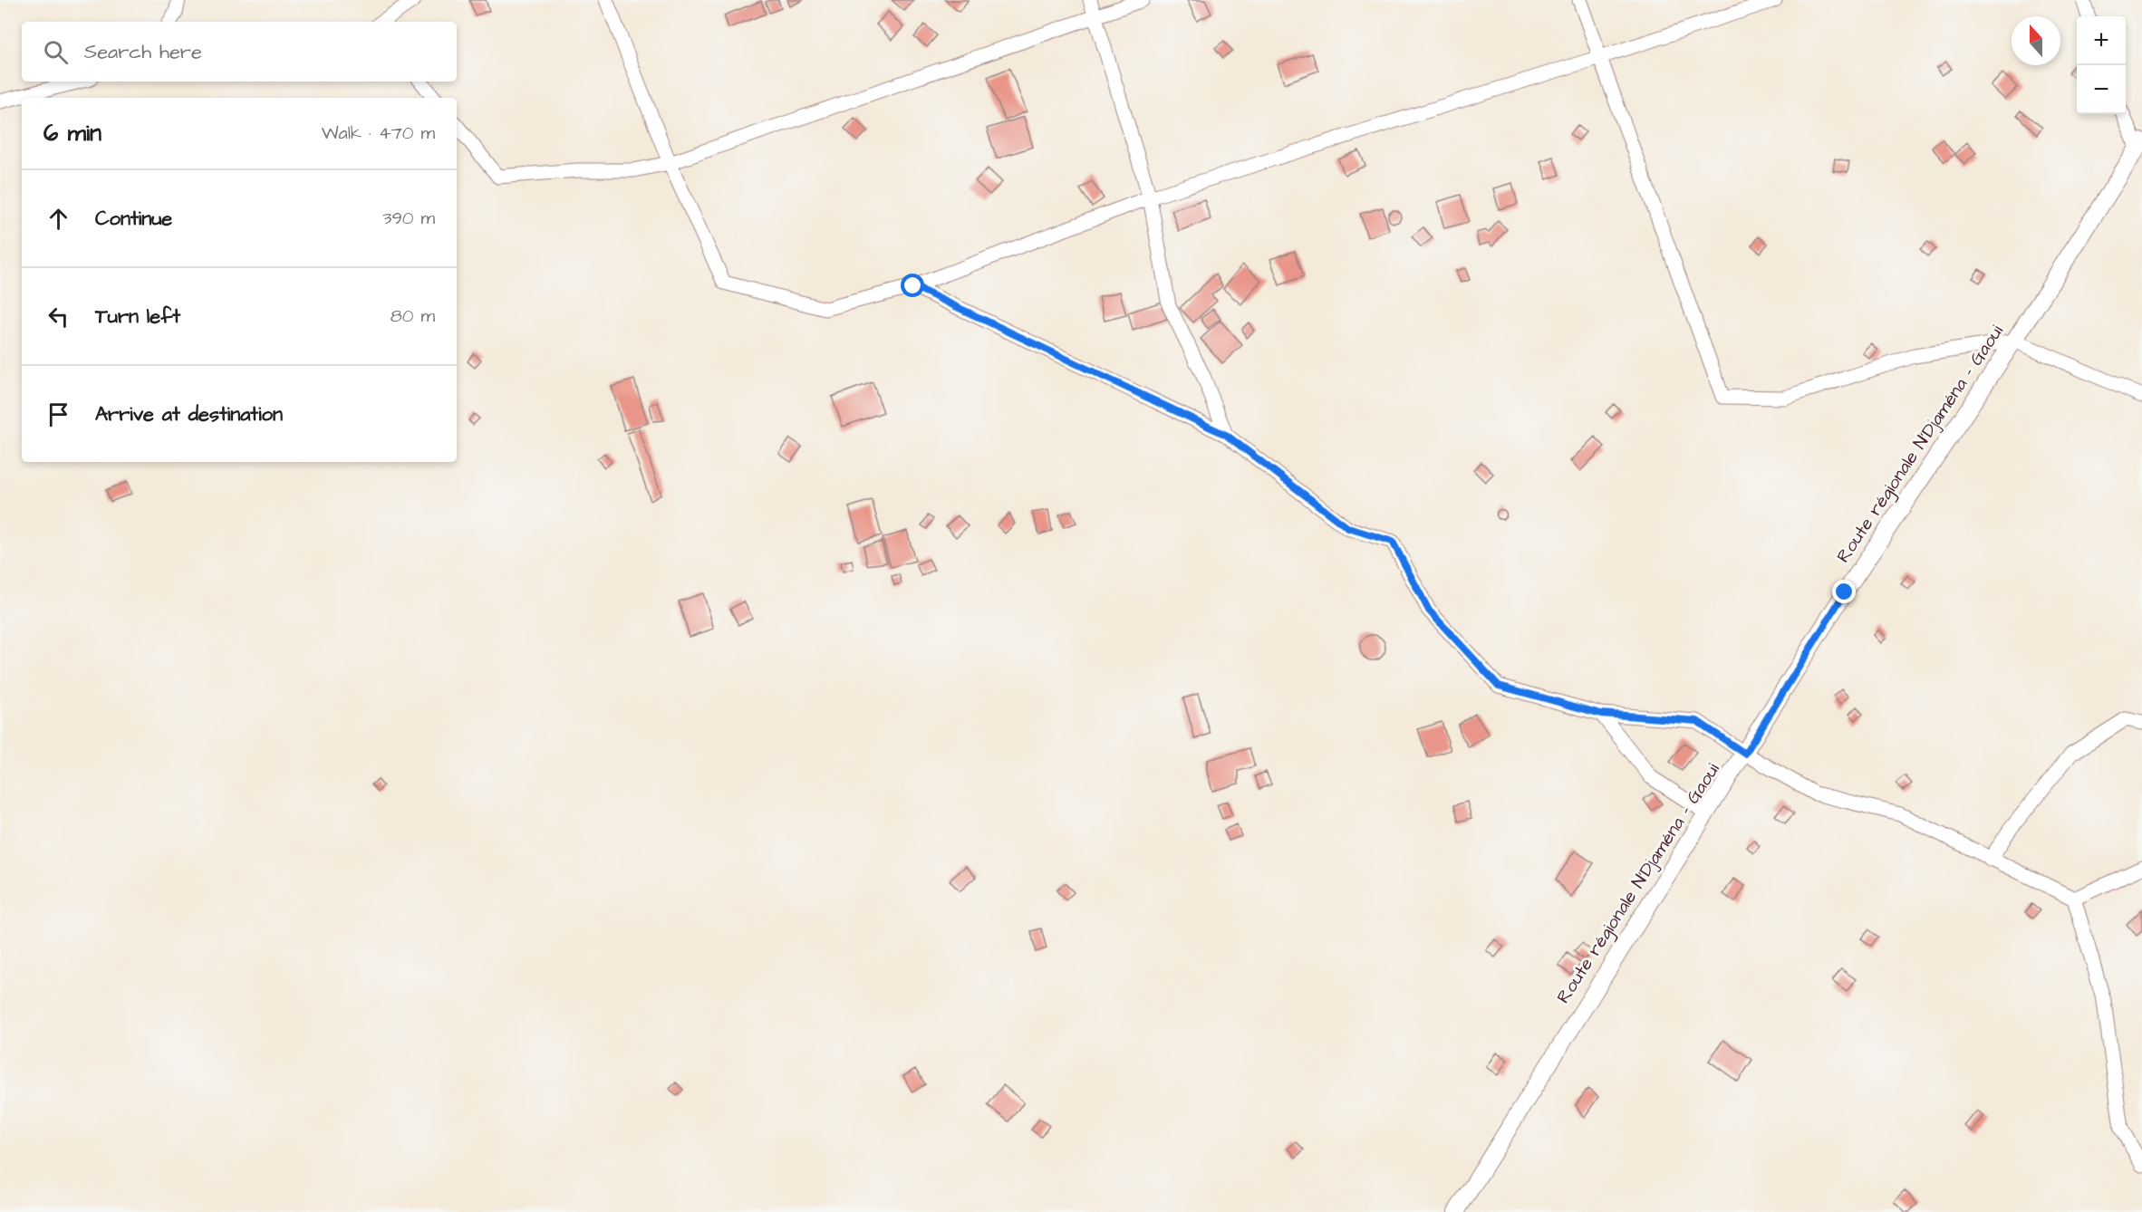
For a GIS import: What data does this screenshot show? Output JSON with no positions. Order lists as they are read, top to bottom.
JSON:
{
  "streets": {
    "street": ["Route régionale N'Djaména - Gaoui"]
  },
  "north": "top",
  "page": {
    "map_buttons": ["+", "−"],
    "search": "Search here",
    "heading": ["6 min", "Walk · 470 m"],
    "list": [
      ["Continue", "390 m"],
      ["Turn left", "80 m"],
      "Arrive at destination"
    ]
  }
}
